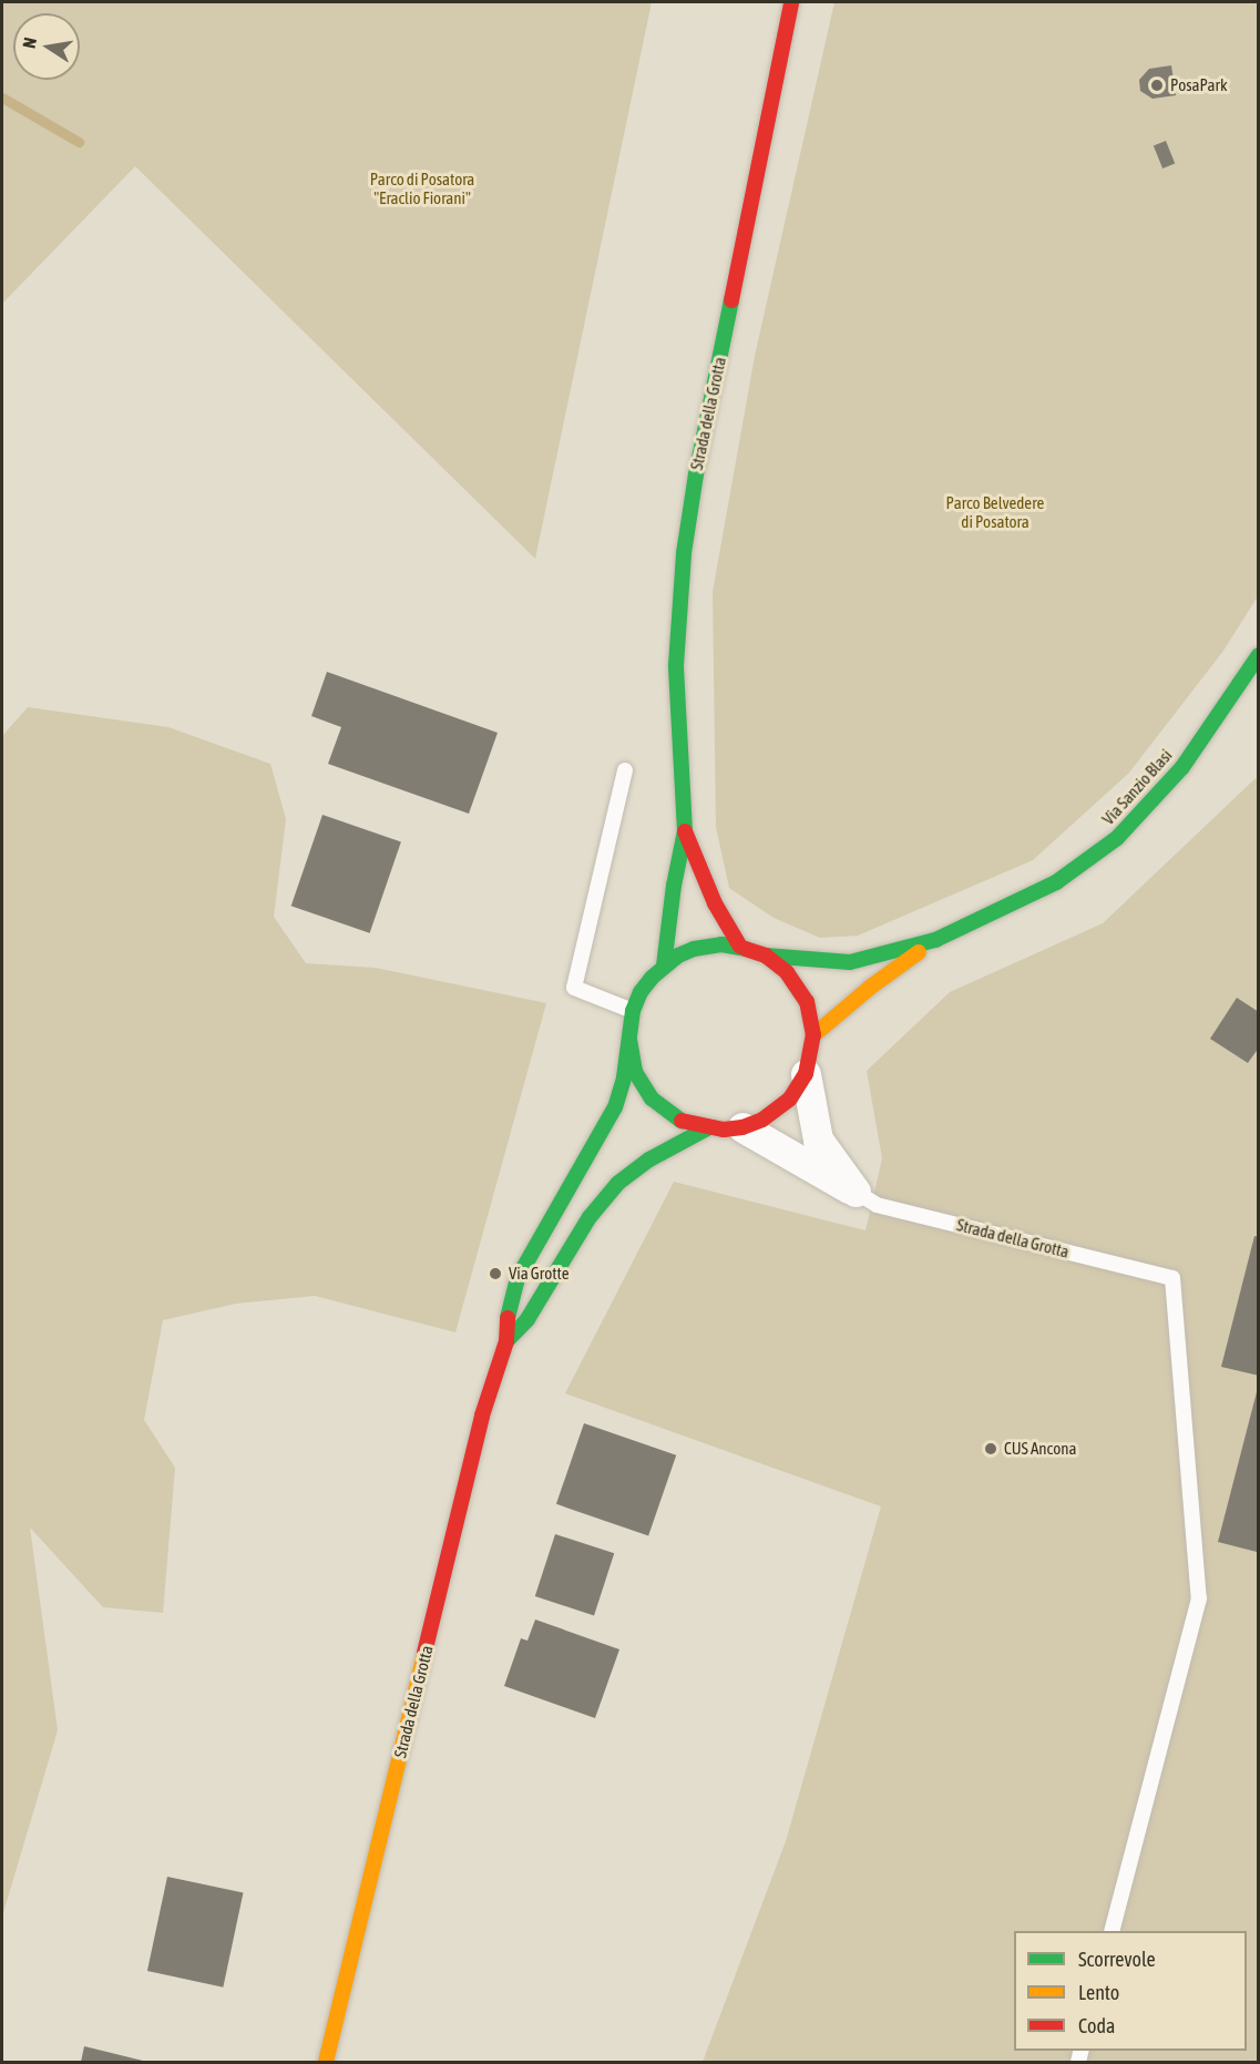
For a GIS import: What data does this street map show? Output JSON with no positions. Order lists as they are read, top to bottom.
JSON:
{
  "streets": {
    "street": ["Strada della Grotta", "Via Sanzio Blasi"]
  },
  "crossings": [
    ["Strada della Grotta", "Via Sanzio Blasi"]
  ],
  "parks": ["Parco di Posatora \"Eraclio Fiorani\"", "Parco Belvedere di Posatora"],
  "places": ["PosaPark", "Via Grotte", "CUS Ancona"],
  "legend": ["Scorrevole", "Lento", "Coda"],
  "north": "left"
}
